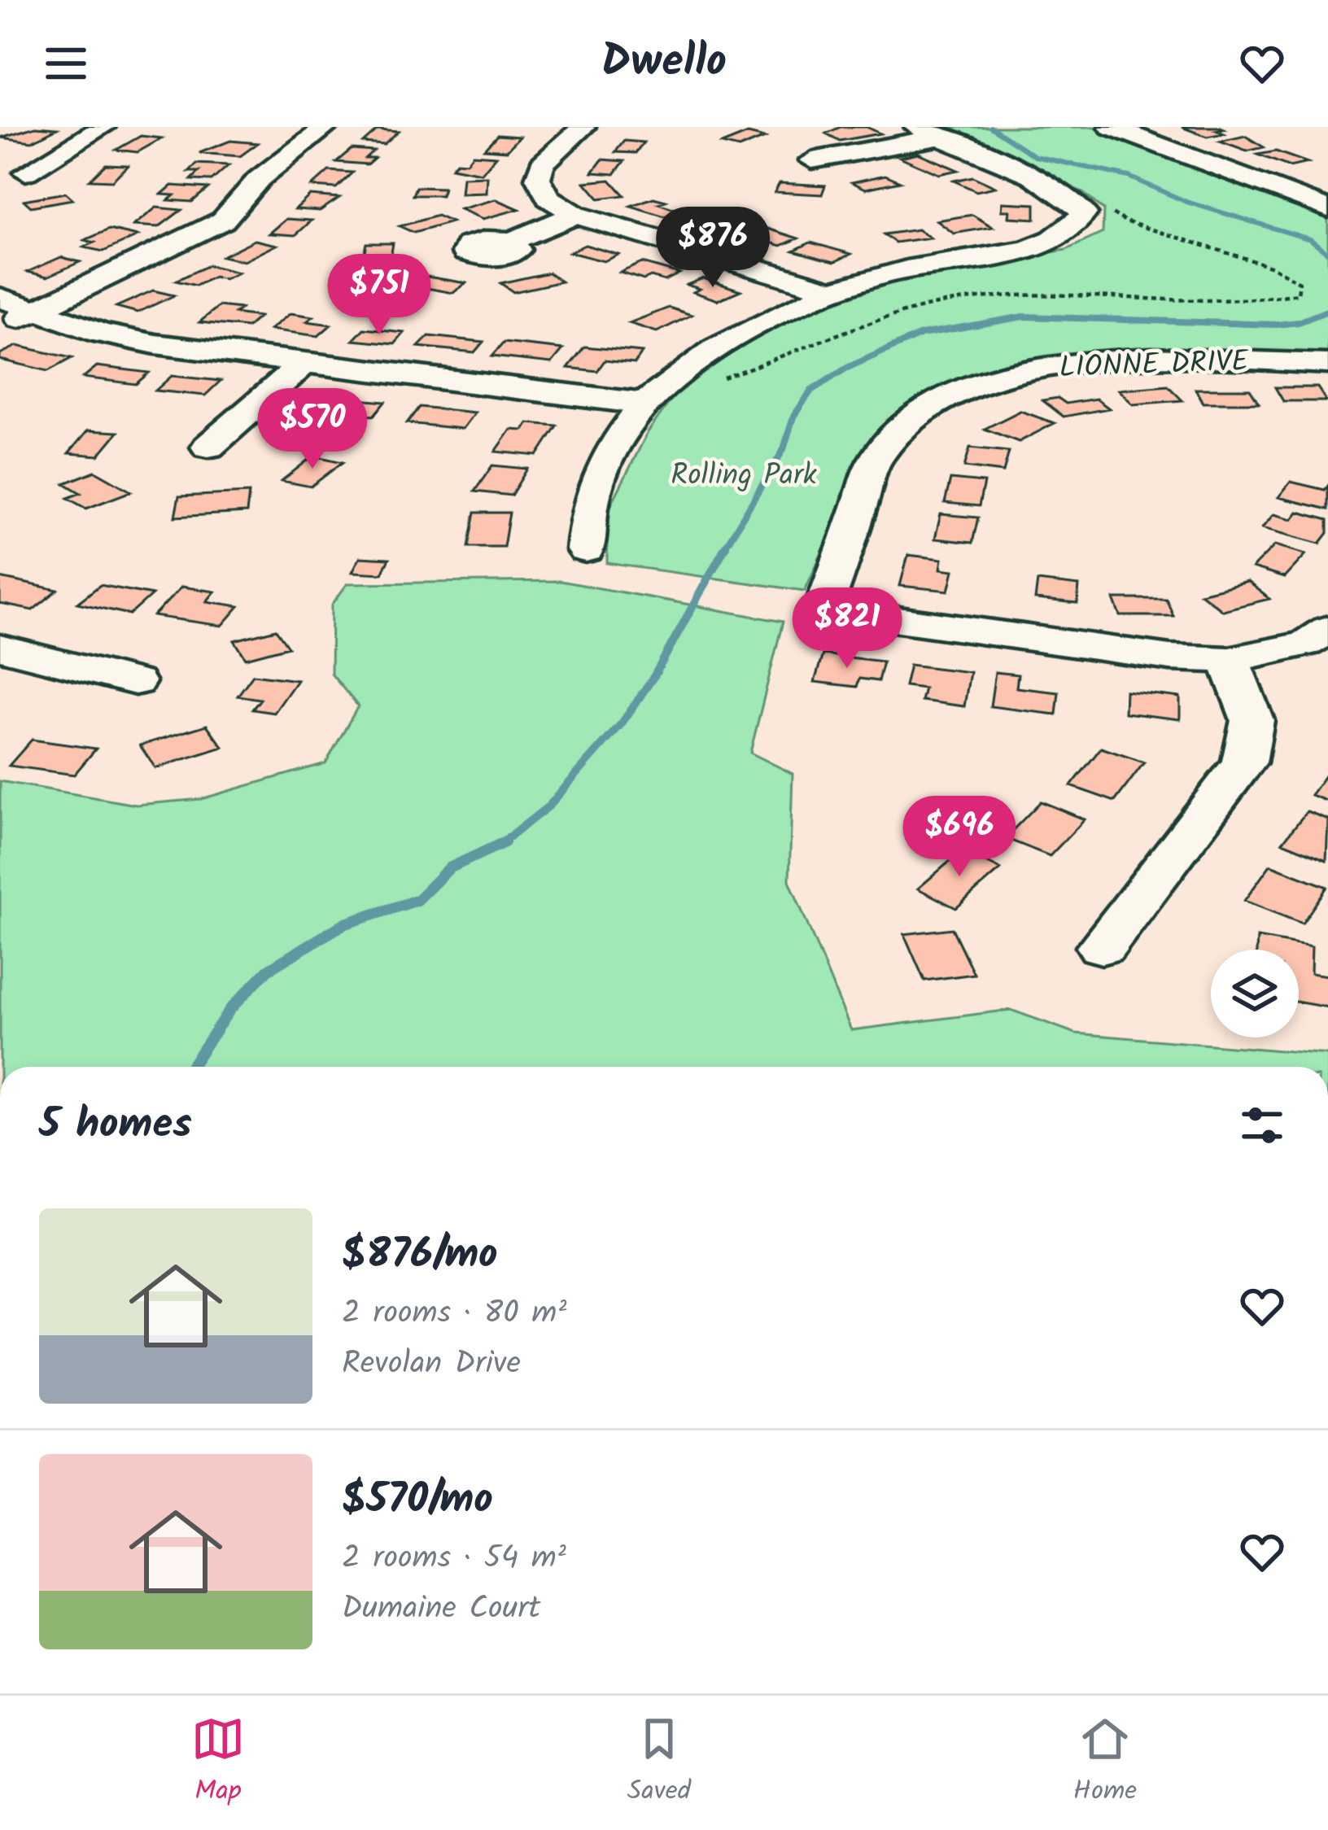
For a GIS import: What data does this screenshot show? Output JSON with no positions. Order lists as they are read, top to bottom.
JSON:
{
  "streets": {
    "street": ["LIONNE DRIVE"]
  },
  "parks": ["Rolling Park"],
  "page": {
    "header": "Dwello",
    "price": [
      "$876",
      "$751",
      "$570",
      "$821",
      "$696"
    ],
    "heading": "5 homes",
    "list": [
      {
        "name": "$876/mo",
        "note": "2 rooms · 80 m² · Revolan Drive"
      },
      {
        "name": "$570/mo",
        "note": "2 rooms · 54 m² · Dumaine Court"
      }
    ],
    "tabs": ["Map", "Saved", "Home"]
  }
}
